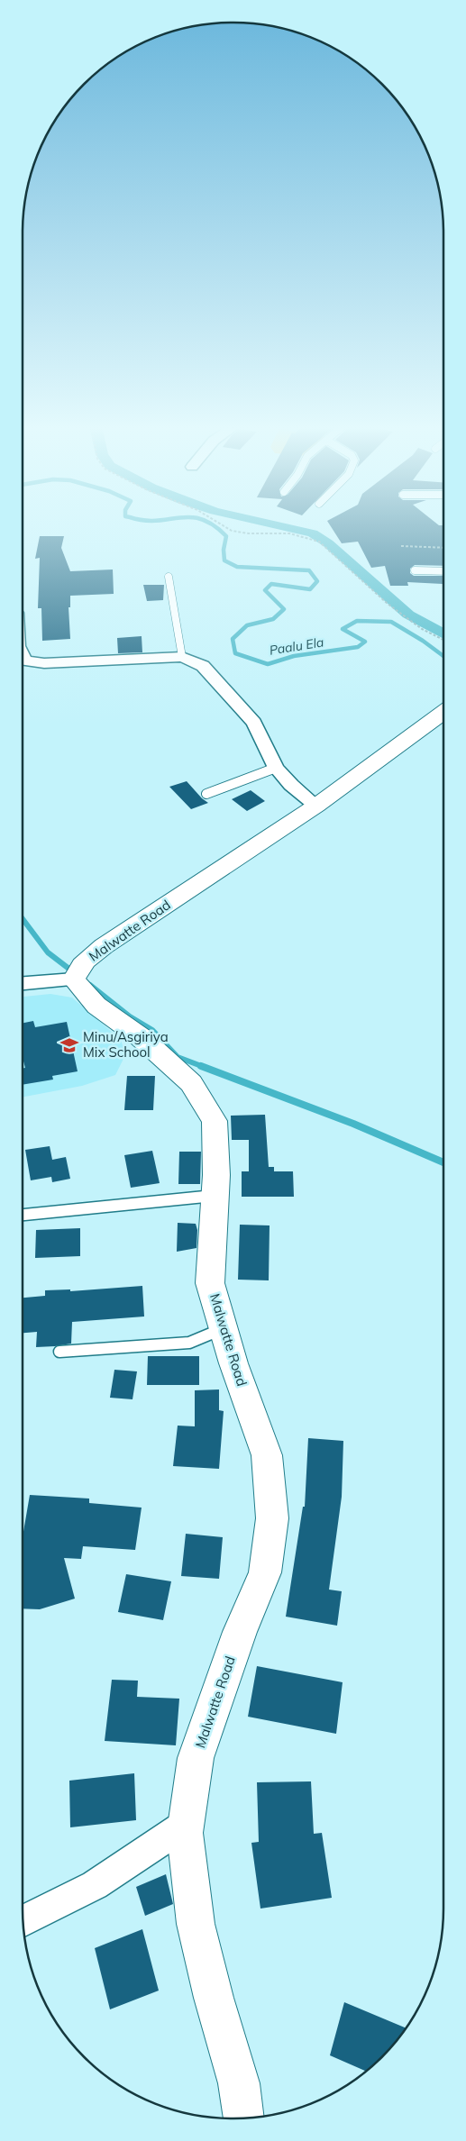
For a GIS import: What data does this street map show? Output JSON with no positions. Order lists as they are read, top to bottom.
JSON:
{
  "streets": {
    "street": ["Malwatte Road"]
  },
  "water": ["Paalu Ela"],
  "places": {
    "school or university": ["Minu/Asgiriya Mix School"]
  }
}
